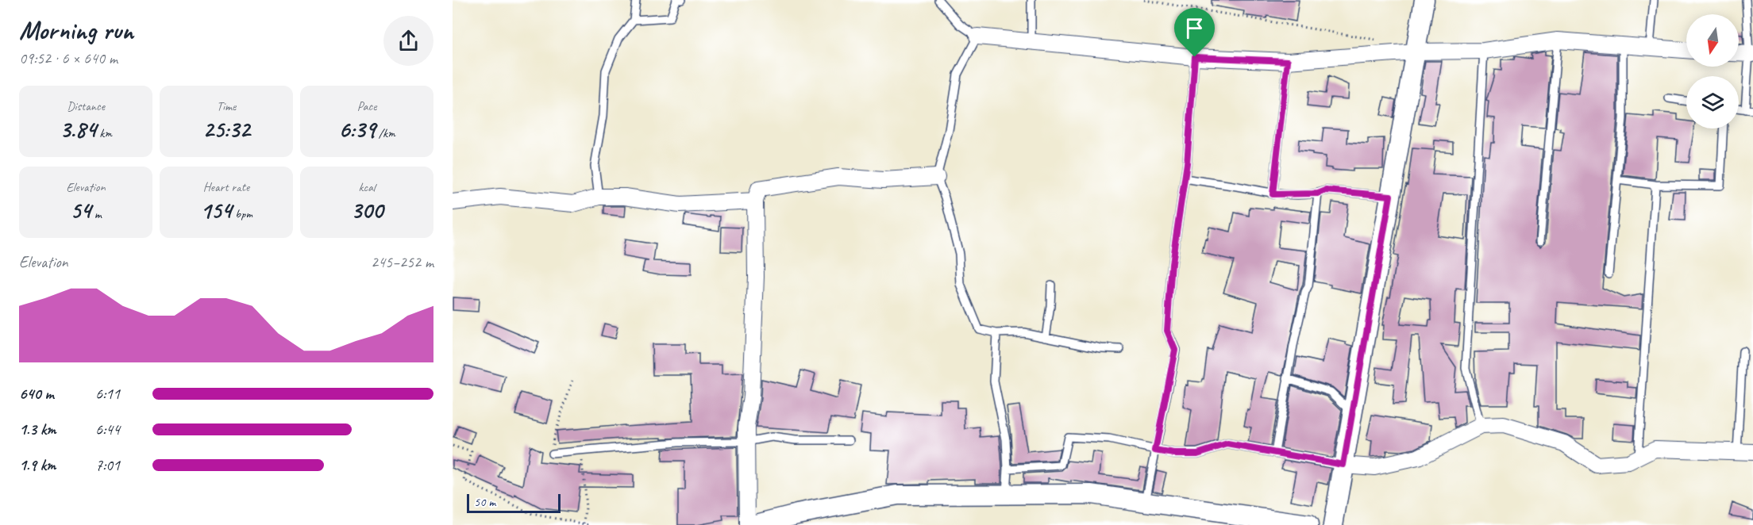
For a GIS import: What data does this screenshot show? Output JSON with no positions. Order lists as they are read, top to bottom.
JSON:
{
  "scale_bar": "50 m",
  "north": "bottom",
  "page": {
    "heading": ["Morning run", "09:52 · 6 × 640 m"],
    "stats": [
      ["Distance", "3.84 km"],
      ["Time", "25:32"],
      ["Pace", "6:39 /km"],
      ["Elevation", "54 m"],
      ["Heart rate", "154 bpm"],
      ["kcal", "300"]
    ],
    "chart": ["Elevation", "245–252 m"],
    "list": [
      {
        "name": "640 m",
        "note": "6:11"
      },
      {
        "name": "1.3 km",
        "note": "6:44"
      },
      {
        "name": "1.9 km",
        "note": "7:01"
      }
    ],
    "scale": "50 m"
  }
}
